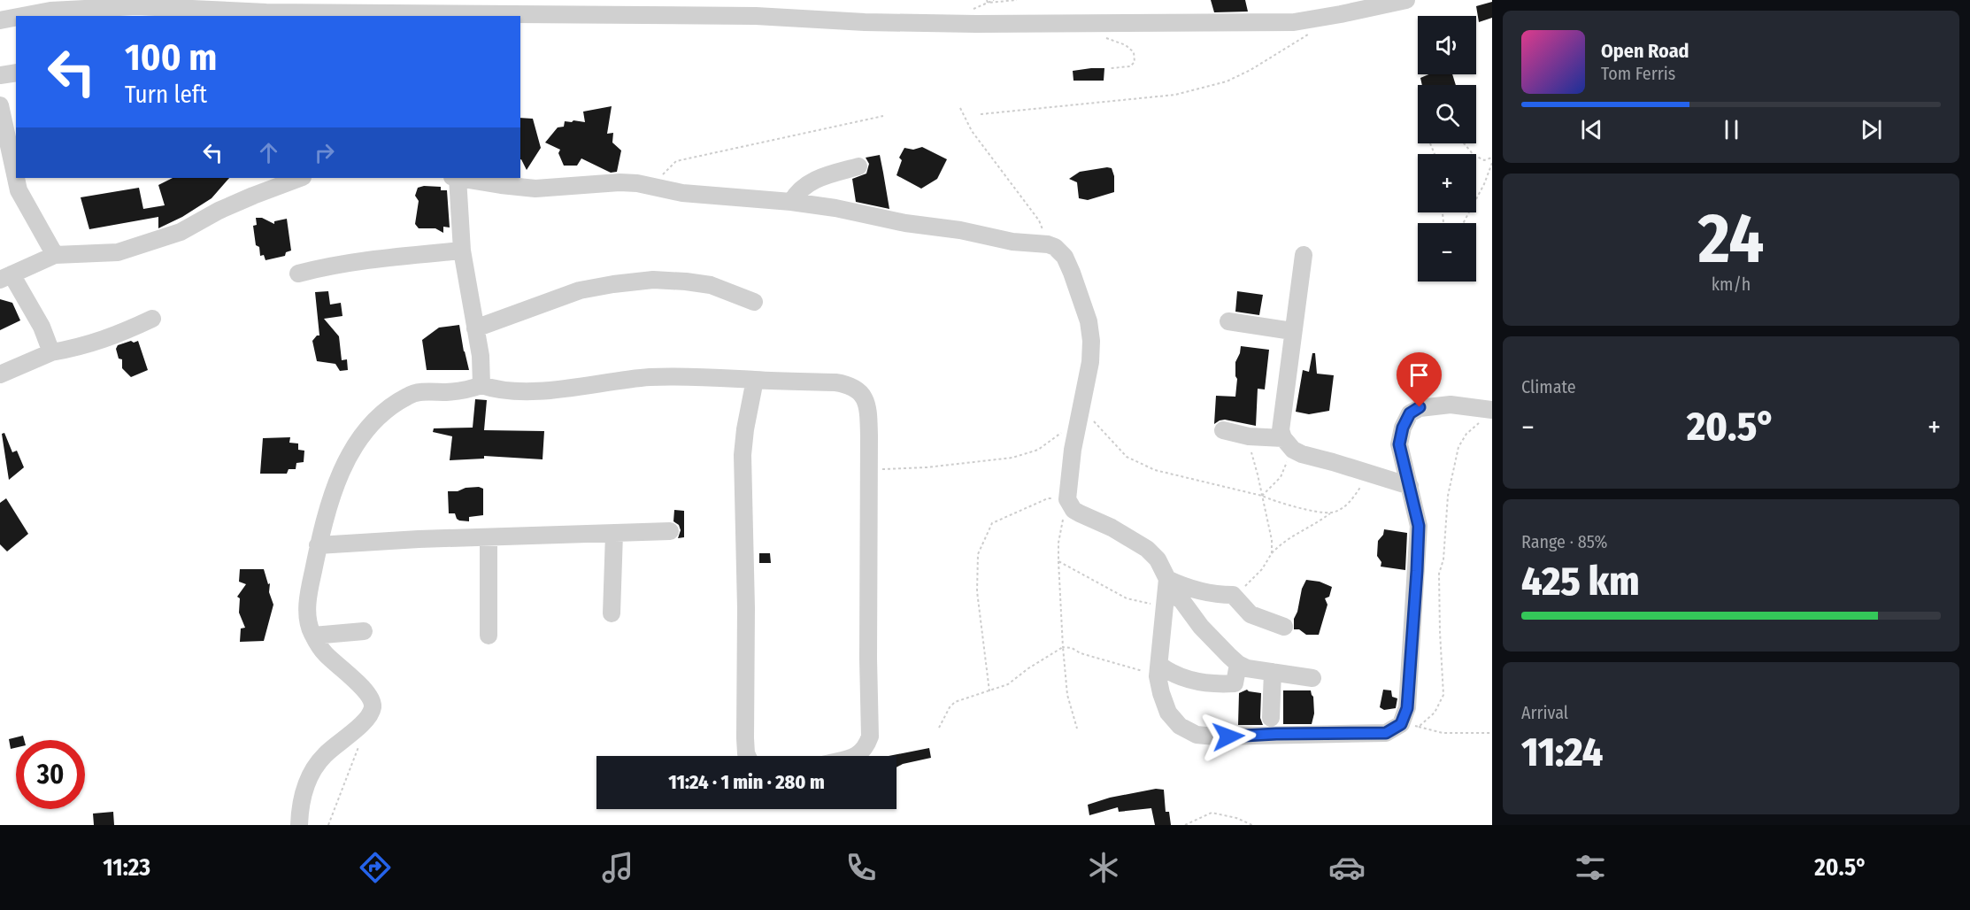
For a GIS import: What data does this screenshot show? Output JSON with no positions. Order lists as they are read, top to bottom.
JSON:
{
  "page": {
    "map_buttons": ["+", "−"],
    "turn": ["100 m", "Turn left"],
    "song": ["Open Road", "Tom Ferris"],
    "tile": [
      ["24", "km/h"],
      "Climate",
      ["Range · 85%", "425 km"],
      ["Arrival", "11:24"]
    ],
    "heat": ["−", "20.5°", "+"],
    "limit": "30",
    "trip": "11:24 · 1 min · 280 m",
    "tabs": ["11:23", "20.5°"]
  }
}
